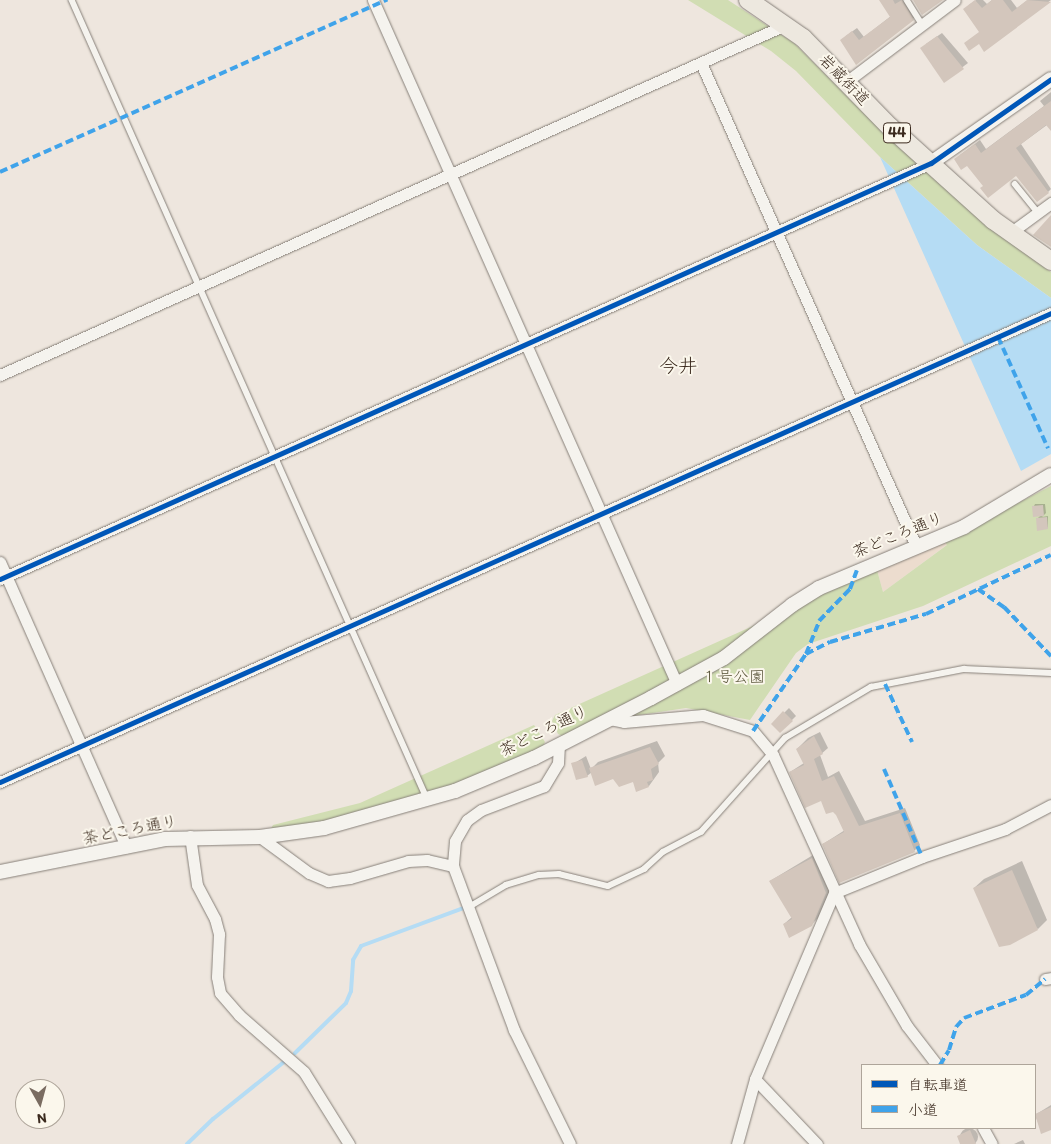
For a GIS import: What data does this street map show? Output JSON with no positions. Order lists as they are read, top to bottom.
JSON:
{
  "streets": {
    "main road": ["岩蔵街道", "44"],
    "street": ["茶どころ通り"]
  },
  "districts": ["今井"],
  "parks": ["１号公園"],
  "legend": ["自転車道", "小道"],
  "north": "bottom"
}
